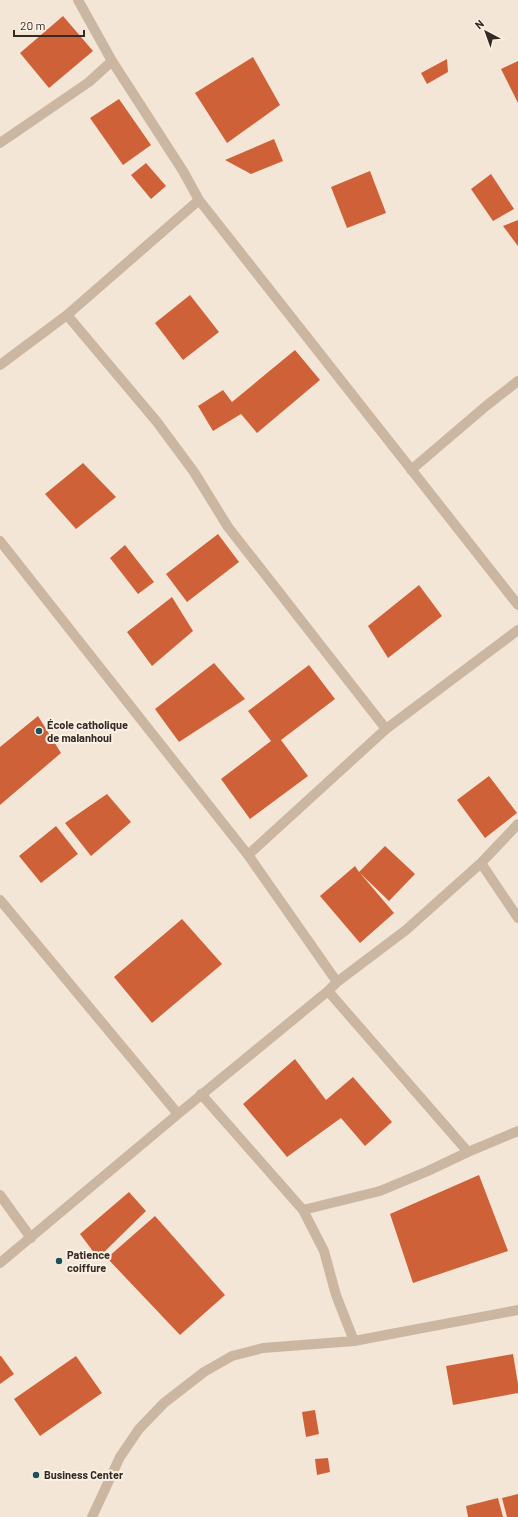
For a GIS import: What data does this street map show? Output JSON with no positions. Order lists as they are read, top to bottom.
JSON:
{
  "places": ["École catholique de malanhoui", "Patience coiffure", "Business Center"],
  "scale_bar": "20 m",
  "north": "top left"
}
